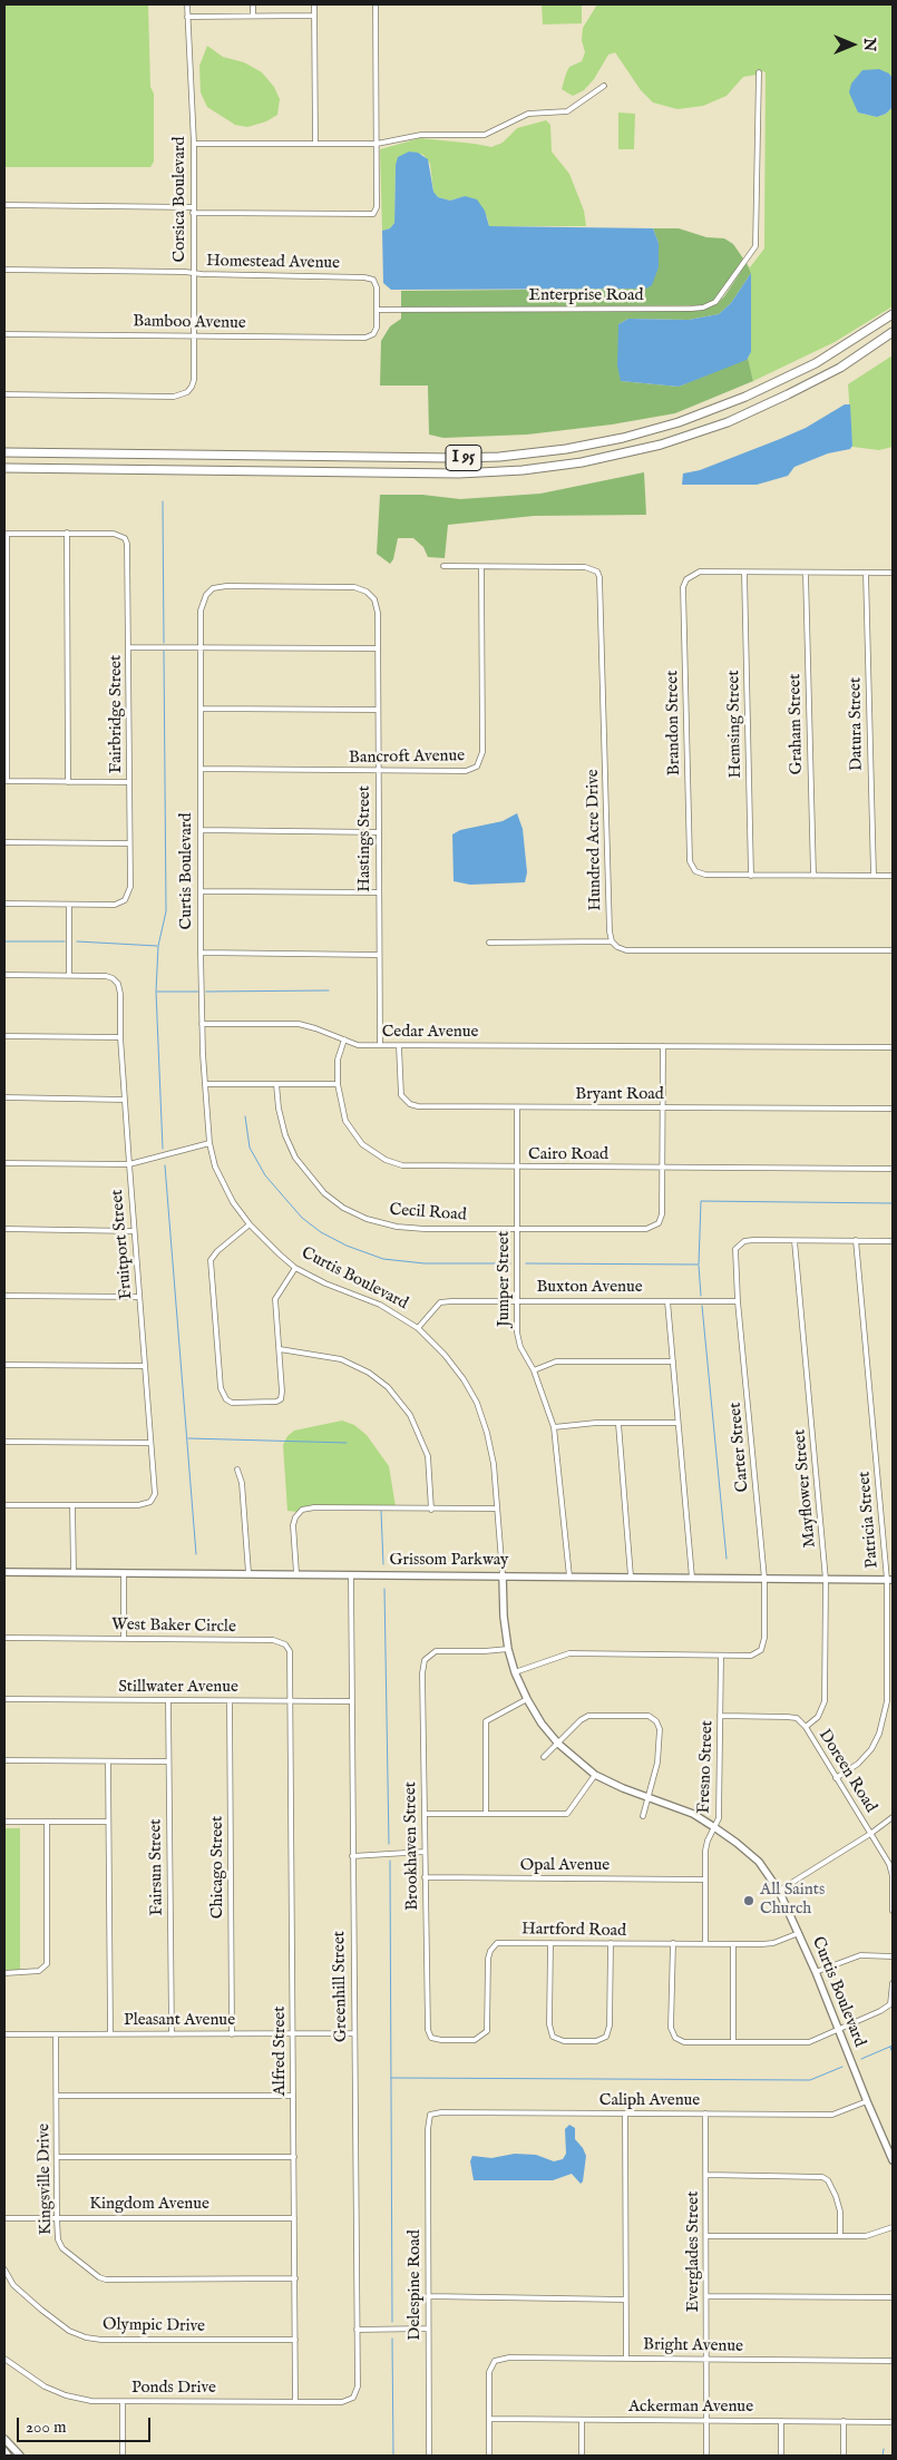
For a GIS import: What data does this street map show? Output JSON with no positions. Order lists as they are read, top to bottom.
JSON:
{
  "streets": {
    "highway": ["I 95"],
    "main road": ["Curtis Boulevard", "Grissom Parkway"],
    "street": [
      "Corsica Boulevard",
      "Homestead Avenue",
      "Enterprise Road",
      "Bamboo Avenue",
      "Fairbridge Street",
      "Brandon Street",
      "Hemsing Street",
      "Graham Street",
      "Datura Street",
      "Bancroft Avenue",
      "Hastings Street",
      "Hundred Acre Drive",
      "Cedar Avenue",
      "Bryant Road",
      "Cairo Road",
      "Cecil Road",
      "Fruitport Street",
      "Jumper Street",
      "Buxton Avenue",
      "Carter Street",
      "Mayflower Street",
      "Patricia Street",
      "West Baker Circle",
      "Stillwater Avenue",
      "Fresno Street",
      "Doreen Road",
      "Brookhaven Street",
      "Opal Avenue",
      "Fairsun Street",
      "Chicago Street",
      "Hartford Road",
      "Greenhill Street",
      "Pleasant Avenue",
      "Alfred Street",
      "Caliph Avenue",
      "Kingsville Drive",
      "Kingdom Avenue",
      "Everglades Street",
      "Delespine Road",
      "Olympic Drive",
      "Bright Avenue",
      "Ponds Drive",
      "Ackerman Avenue"
    ]
  },
  "crossings": [
    ["Corsica Boulevard", "Homestead Avenue"],
    ["Corsica Boulevard", "Bamboo Avenue"],
    ["Homestead Avenue", "Enterprise Road"],
    ["Homestead Avenue", "Bamboo Avenue"],
    ["Enterprise Road", "Bamboo Avenue"],
    ["Brandon Street", "Hemsing Street"],
    ["Bancroft Avenue", "Hastings Street"],
    ["Bancroft Avenue", "Hundred Acre Drive"],
    ["Bancroft Avenue", "Curtis Boulevard"],
    ["Hastings Street", "Curtis Boulevard"],
    ["Hastings Street", "Cedar Avenue"],
    ["Curtis Boulevard", "Cedar Avenue"],
    ["Curtis Boulevard", "Buxton Avenue"],
    ["Curtis Boulevard", "Grissom Parkway"],
    ["Curtis Boulevard", "Fresno Street"],
    ["Curtis Boulevard", "Brookhaven Street"],
    ["Curtis Boulevard", "Hartford Road"],
    ["Curtis Boulevard", "Caliph Avenue"],
    ["Cedar Avenue", "Bryant Road"],
    ["Cedar Avenue", "Cairo Road"],
    ["Bryant Road", "Jumper Street"],
    ["Cairo Road", "Cecil Road"],
    ["Cairo Road", "Jumper Street"],
    ["Cecil Road", "Jumper Street"],
    ["Jumper Street", "Buxton Avenue"],
    ["Jumper Street", "Grissom Parkway"],
    ["Buxton Avenue", "Carter Street"],
    ["Carter Street", "Mayflower Street"],
    ["Carter Street", "Grissom Parkway"],
    ["Carter Street", "Fresno Street"],
    ["Mayflower Street", "Grissom Parkway"],
    ["Mayflower Street", "Doreen Road"],
    ["Patricia Street", "Grissom Parkway"],
    ["Patricia Street", "Doreen Road"],
    ["Grissom Parkway", "Greenhill Street"],
    ["West Baker Circle", "Stillwater Avenue"],
    ["West Baker Circle", "Alfred Street"],
    ["Stillwater Avenue", "Fairsun Street"],
    ["Stillwater Avenue", "Chicago Street"],
    ["Stillwater Avenue", "Greenhill Street"],
    ["Stillwater Avenue", "Alfred Street"],
    ["Fresno Street", "Doreen Road"],
    ["Fresno Street", "Opal Avenue"],
    ["Fresno Street", "Hartford Road"],
    ["Brookhaven Street", "Opal Avenue"],
    ["Brookhaven Street", "Hartford Road"],
    ["Fairsun Street", "Pleasant Avenue"],
    ["Chicago Street", "Pleasant Avenue"],
    ["Greenhill Street", "Pleasant Avenue"],
    ["Greenhill Street", "Ponds Drive"],
    ["Pleasant Avenue", "Alfred Street"],
    ["Pleasant Avenue", "Kingsville Drive"],
    ["Alfred Street", "Kingsville Drive"],
    ["Alfred Street", "Kingdom Avenue"],
    ["Alfred Street", "Olympic Drive"],
    ["Alfred Street", "Ponds Drive"],
    ["Caliph Avenue", "Everglades Street"],
    ["Caliph Avenue", "Delespine Road"],
    ["Kingsville Drive", "Kingdom Avenue"],
    ["Everglades Street", "Bright Avenue"],
    ["Everglades Street", "Ackerman Avenue"],
    ["Bright Avenue", "Ackerman Avenue"]
  ],
  "places": ["All Saints Church"],
  "scale_bar": "200 m",
  "north": "right"
}
